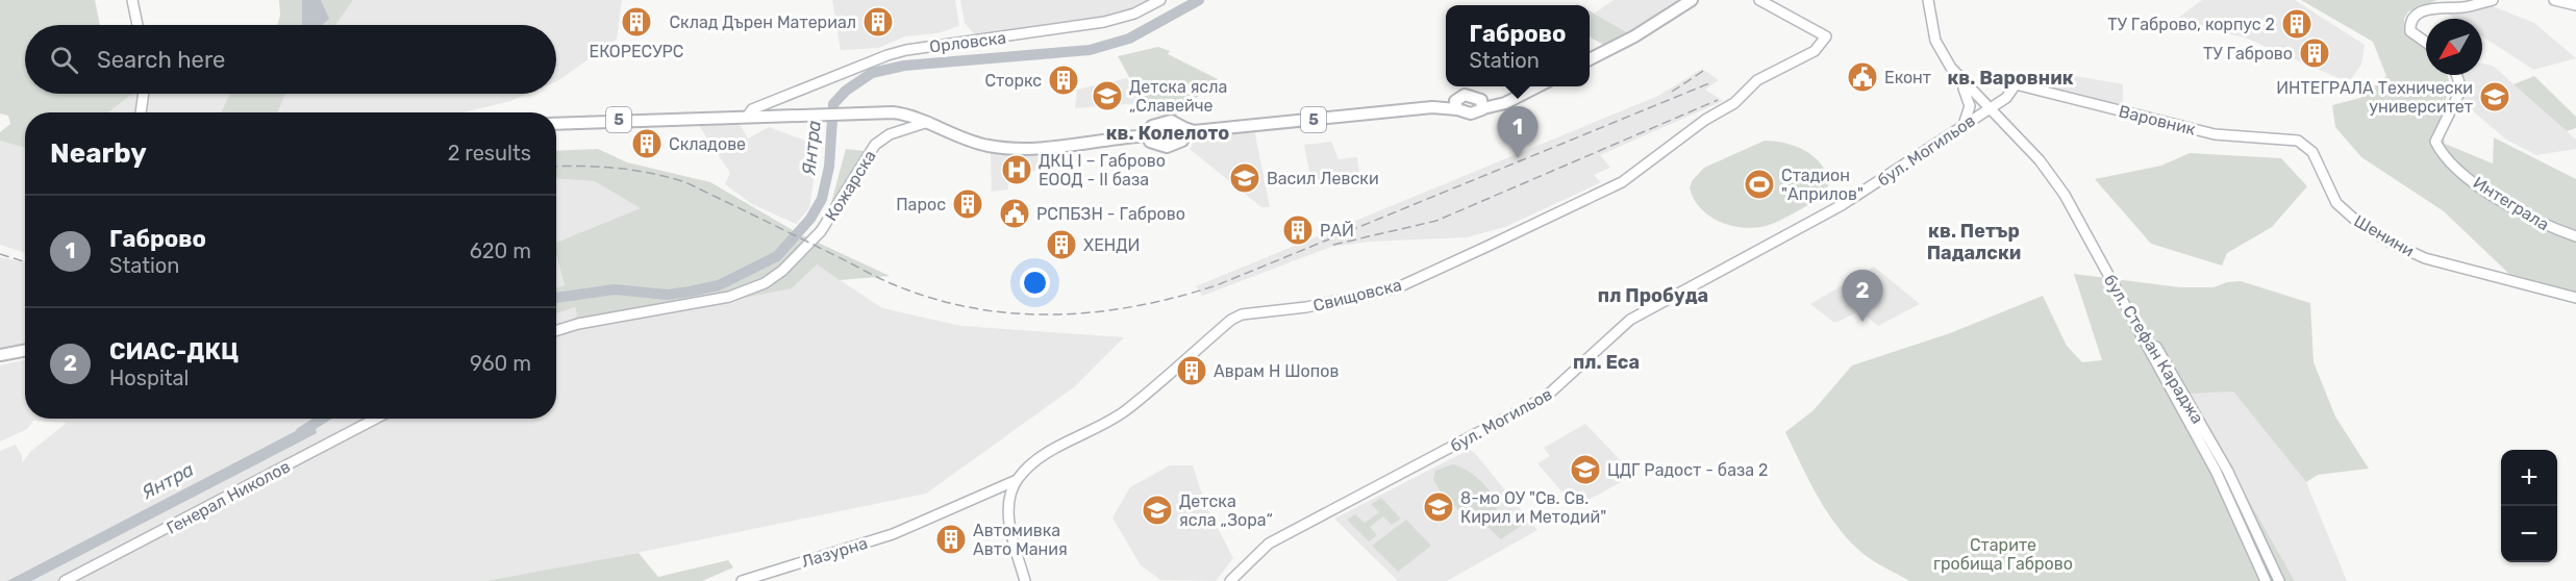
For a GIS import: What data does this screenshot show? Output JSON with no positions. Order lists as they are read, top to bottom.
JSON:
{
  "streets": {
    "main road": ["5"],
    "street": [
      "Орловска",
      "Варовник",
      "бул. Могильов",
      "Кожарска",
      "Интеграла",
      "Шенини",
      "Свищовска",
      "бул. Стефан Караджа",
      "Генерал Николов",
      "Лазурна"
    ]
  },
  "crossings": [
    ["Орловска", "5"],
    ["5", "Кожарска"],
    ["Варовник", "бул. Могильов"],
    ["Варовник", "Шенини"],
    ["Свищовска", "Лазурна"]
  ],
  "districts": [
    "кв. Варовник",
    "кв. Колелото",
    "кв. Петър Падалски",
    "пл Пробуда",
    "пл. Еса"
  ],
  "water": ["Янтра"],
  "parks": ["Старите гробища Габрово"],
  "places": {
    "building": [
      "ЕКОРЕСУРС",
      "Склад Дърен Материал",
      "ТУ Габрово, корпус 2",
      "ТУ Габрово",
      "Сторкс",
      "Складове",
      "Парос",
      "РАЙ",
      "ХЕНДИ",
      "Аврам Н Шопов",
      "Автомивка Авто Мания"
    ],
    "public building": ["Еконт", "РСПБЗН - Габрово"],
    "school or university": [
      "Детска ясла „Славейче",
      "ИНТЕГРАЛА Технически университет",
      "Васил Левски",
      "ЦДГ Радост - база 2",
      "8-мо ОУ \"Св. Св. Кирил и Методий\"",
      "Детска ясла „Зора“"
    ],
    "hospital": ["ДКЦ І – Габрово ЕООД - II база"],
    "sports": ["Стадион \"Априлов\""]
  },
  "north": "bottom left",
  "page": {
    "popup": ["Габрово", "Station"],
    "search": "Search here",
    "pins": ["1", "2"],
    "heading": ["Nearby", "2 results"],
    "list": [
      {
        "mark": "1",
        "name": "Габрово",
        "note": "Station",
        "value": "620 m"
      },
      {
        "mark": "2",
        "name": "СИАС-ДКЦ",
        "note": "Hospital",
        "value": "960 m"
      }
    ],
    "map_buttons": ["+", "−"]
  }
}
